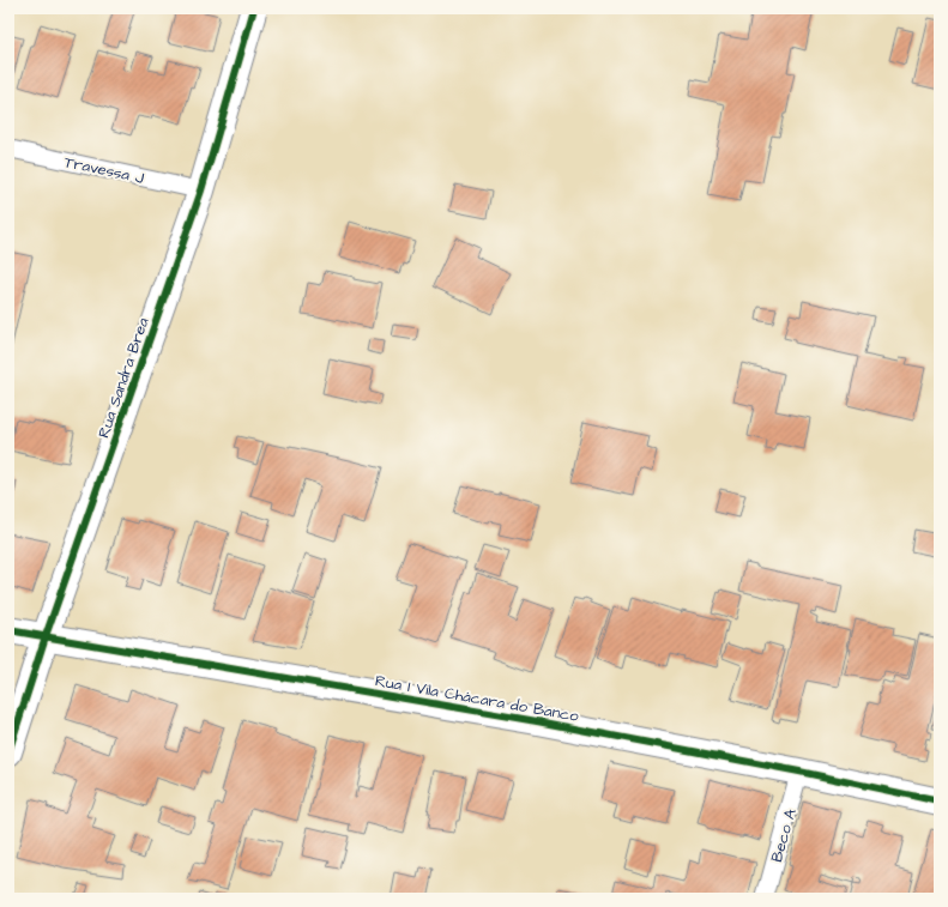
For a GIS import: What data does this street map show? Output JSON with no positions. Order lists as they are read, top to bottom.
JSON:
{
  "streets": {
    "street": ["Rua Sandra Brea", "Rua I Vila Chácara do Banco"],
    "lane": ["Travessa J", "Beco A"]
  },
  "crossings": [
    ["Travessa J", "Rua Sandra Brea"],
    ["Rua Sandra Brea", "Rua I Vila Chácara do Banco"],
    ["Rua I Vila Chácara do Banco", "Beco A"]
  ]
}
